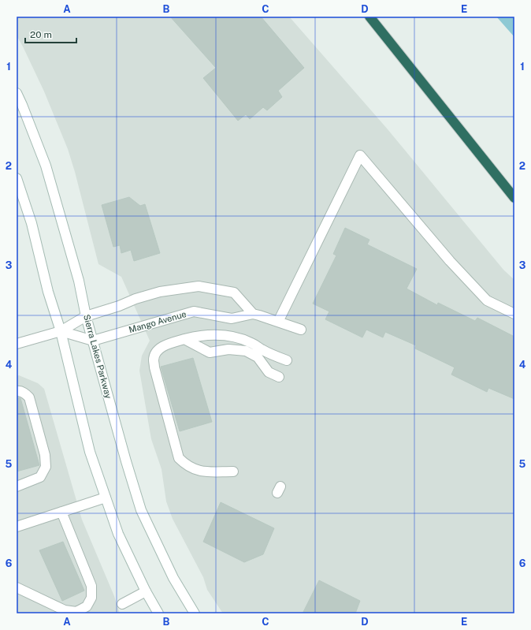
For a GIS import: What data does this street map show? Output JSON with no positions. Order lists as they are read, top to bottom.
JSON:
{
  "streets": {
    "street": ["Mango Avenue", "Sierra Lakes Parkway"]
  },
  "crossings": [
    ["Mango Avenue", "Sierra Lakes Parkway"]
  ],
  "scale_bar": "20 m",
  "grid": {
    "columns": [
      "A",
      "B",
      "C",
      "D",
      "E"
    ],
    "rows": [
      "1",
      "2",
      "3",
      "4",
      "5",
      "6"
    ]
  }
}
